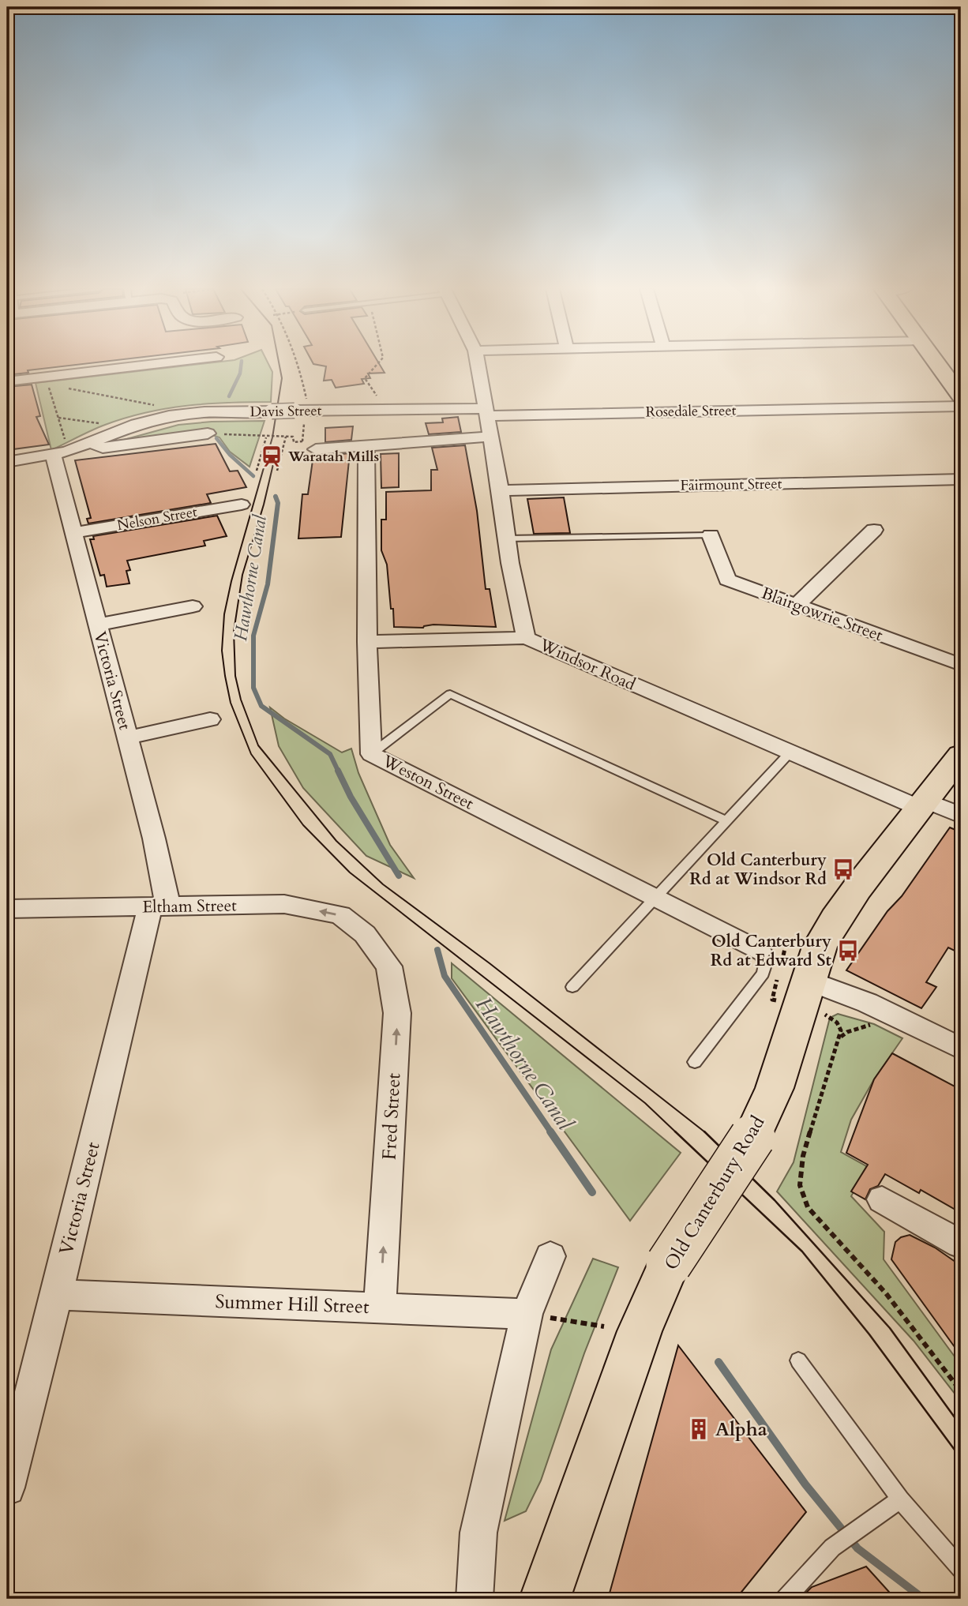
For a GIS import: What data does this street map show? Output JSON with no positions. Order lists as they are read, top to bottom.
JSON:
{
  "streets": {
    "main road": ["Old Canterbury Road"],
    "street": [
      "Davis Street",
      "Rosedale Street",
      "Fairmount Street",
      "Nelson Street",
      "Blairgowrie Street",
      "Windsor Road",
      "Victoria Street",
      "Weston Street",
      "Eltham Street",
      "Fred Street",
      "Summer Hill Street"
    ]
  },
  "crossings": [
    ["Davis Street", "Rosedale Street"],
    ["Davis Street", "Windsor Road"],
    ["Davis Street", "Victoria Street"],
    ["Rosedale Street", "Windsor Road"],
    ["Fairmount Street", "Windsor Road"],
    ["Nelson Street", "Victoria Street"],
    ["Windsor Road", "Old Canterbury Road"],
    ["Victoria Street", "Eltham Street"],
    ["Victoria Street", "Summer Hill Street"],
    ["Eltham Street", "Fred Street"],
    ["Fred Street", "Summer Hill Street"]
  ],
  "one_way": ["Eltham Street", "Fred Street"],
  "water": ["Hawthorne Canal"],
  "places": {
    "station": ["Waratah Mills"],
    "bus stop": ["Old Canterbury Rd at Windsor Rd", "Old Canterbury Rd at Edward St"],
    "building": ["Alpha"]
  }
}
